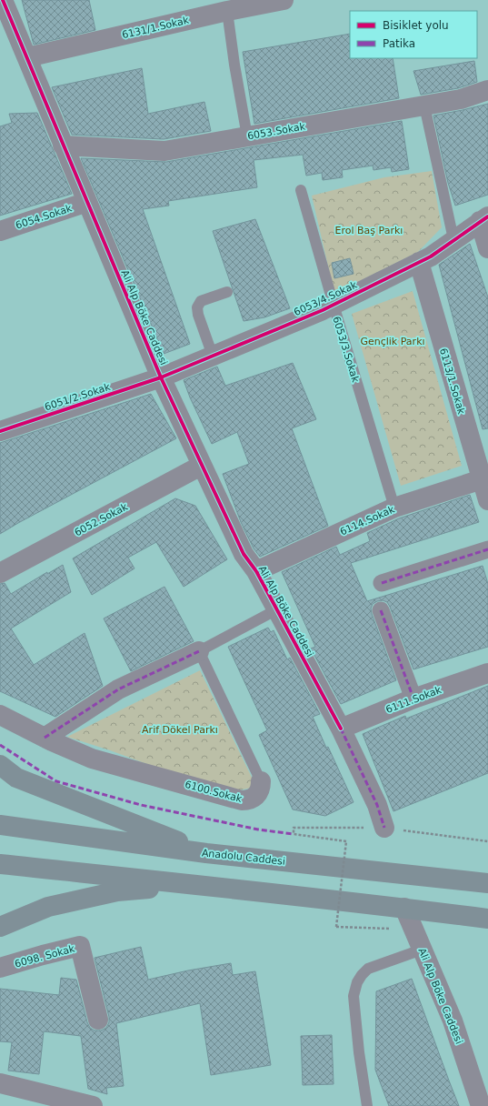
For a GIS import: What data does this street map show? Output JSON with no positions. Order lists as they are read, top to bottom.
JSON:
{
  "streets": {
    "highway": ["Anadolu Caddesi"],
    "street": [
      "6131/1.Sokak",
      "6053.Sokak",
      "6054.Sokak",
      "6053/4.Sokak",
      "Ali Alp Böke Caddesi",
      "6113/1.Sokak",
      "6051/2.Sokak",
      "6052.Sokak",
      "6114.Sokak",
      "6111.Sokak",
      "6100.Sokak",
      "6098. Sokak"
    ],
    "lane": ["6053/3.Sokak"]
  },
  "crossings": [
    ["6131/1.Sokak", "Ali Alp Böke Caddesi"],
    ["6053.Sokak", "Ali Alp Böke Caddesi"],
    ["6054.Sokak", "Ali Alp Böke Caddesi"],
    ["6053/4.Sokak", "Ali Alp Böke Caddesi"],
    ["6053/4.Sokak", "6053/3.Sokak"],
    ["6053/4.Sokak", "6113/1.Sokak"],
    ["6053/4.Sokak", "6051/2.Sokak"],
    ["Ali Alp Böke Caddesi", "6051/2.Sokak"],
    ["Ali Alp Böke Caddesi", "6052.Sokak"],
    ["Ali Alp Böke Caddesi", "6114.Sokak"],
    ["Ali Alp Böke Caddesi", "6111.Sokak"],
    ["6053/3.Sokak", "6114.Sokak"],
    ["6113/1.Sokak", "6114.Sokak"]
  ],
  "parks": ["Erol Baş Parkı", "Gençlik Parkı", "Arif Dökel Parkı"],
  "legend": ["Bisiklet yolu", "Patika"]
}
